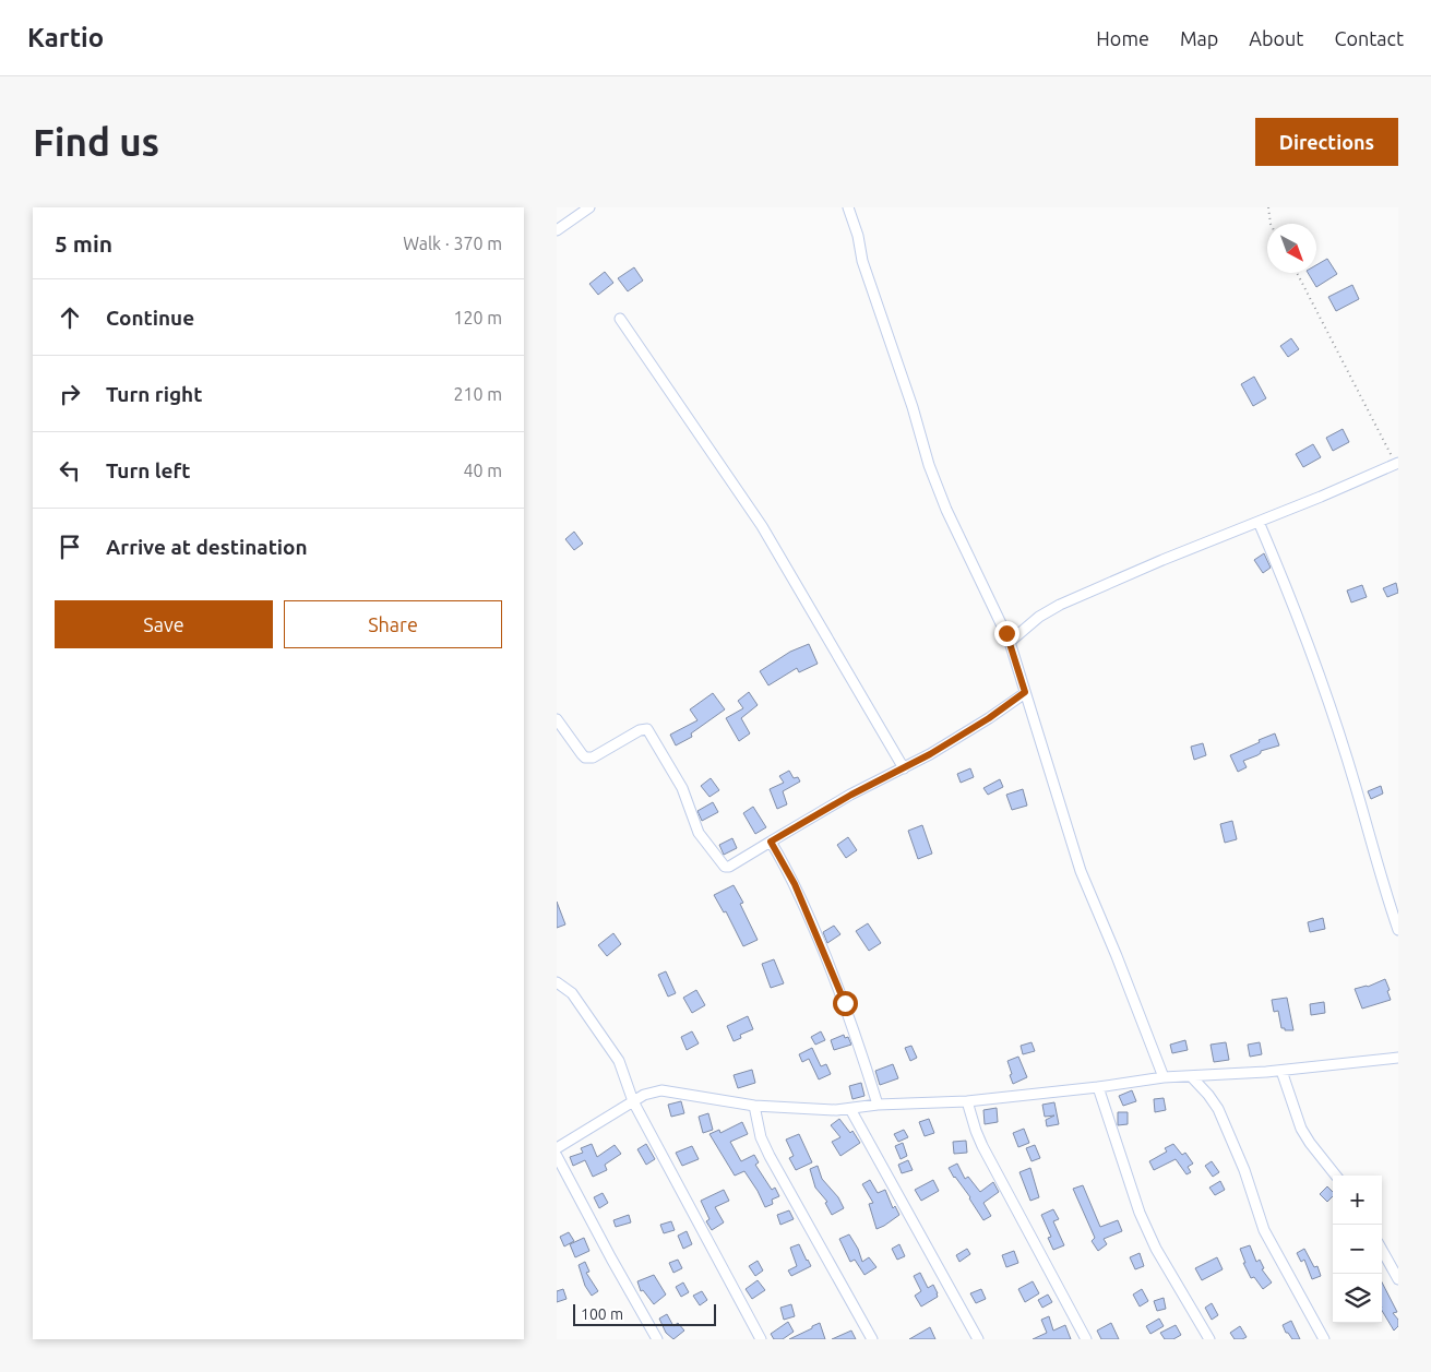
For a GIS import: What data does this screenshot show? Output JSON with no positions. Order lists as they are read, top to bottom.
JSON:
{
  "scale_bar": "100 m",
  "north": "bottom right",
  "page": {
    "header": "Kartio",
    "nav": [
      "Home",
      "Map",
      "About",
      "Contact"
    ],
    "buttons": [
      "Directions",
      ["Save", "Share"]
    ],
    "title": "Find us",
    "heading": ["5 min", "Walk · 370 m"],
    "list": [
      ["Continue", "120 m"],
      ["Turn right", "210 m"],
      ["Turn left", "40 m"],
      "Arrive at destination"
    ],
    "map_buttons": ["+", "−"],
    "scale": "100 m"
  }
}
